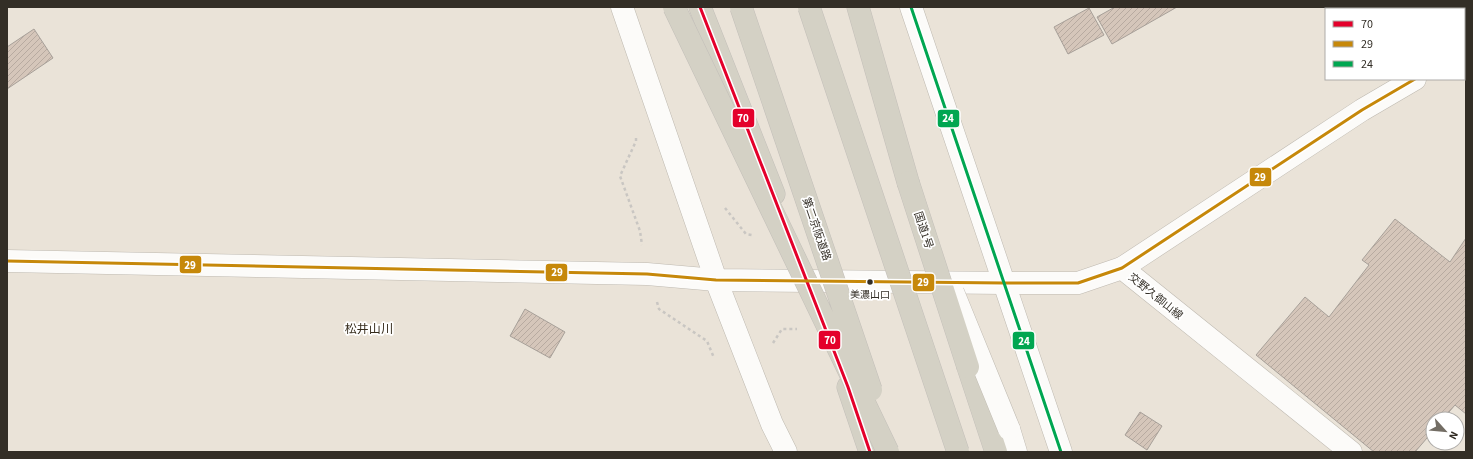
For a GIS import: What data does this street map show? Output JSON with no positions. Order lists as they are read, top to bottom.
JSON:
{
  "streets": {
    "highway": ["第二京阪道路", "国道1号"],
    "street": ["交野久御山線"]
  },
  "districts": ["松井山川"],
  "places": ["美濃山口"],
  "lines": ["transit line 70", "transit line 24", "transit line 29"],
  "legend": ["70", "29", "24"],
  "north": "bottom right"
}
